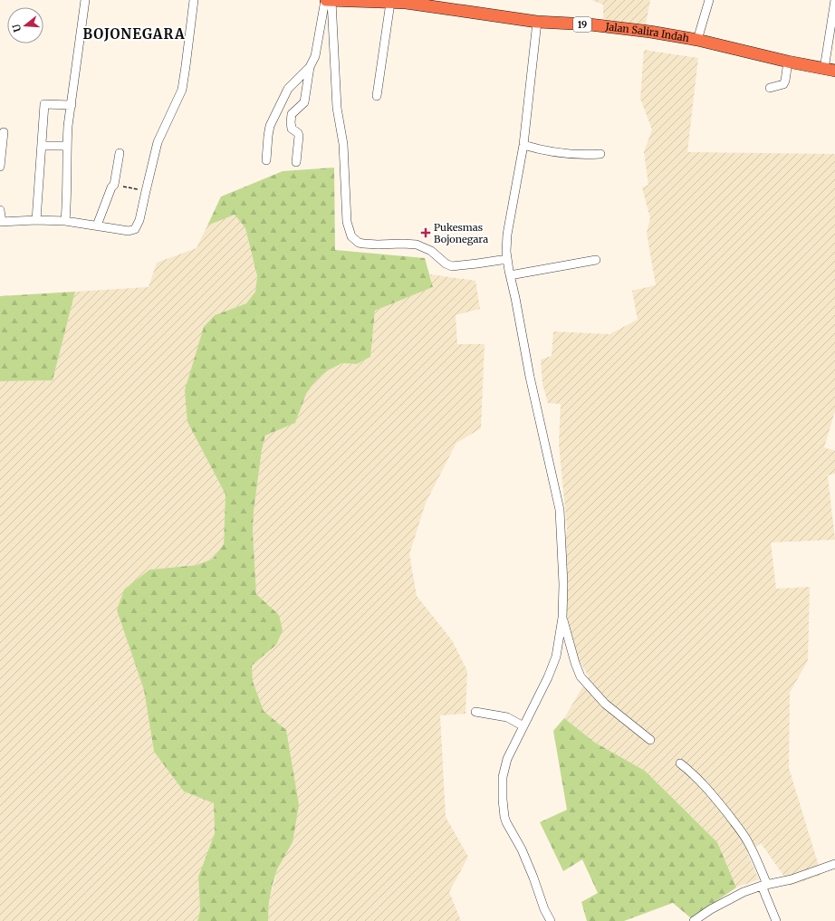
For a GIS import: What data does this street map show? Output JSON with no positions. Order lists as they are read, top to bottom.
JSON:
{
  "streets": {
    "highway": ["19", "Jalan Salira Indah"]
  },
  "districts": ["BOJONEGARA"],
  "places": {
    "health": ["Pukesmas Bojonegara"]
  },
  "north": "left"
}
